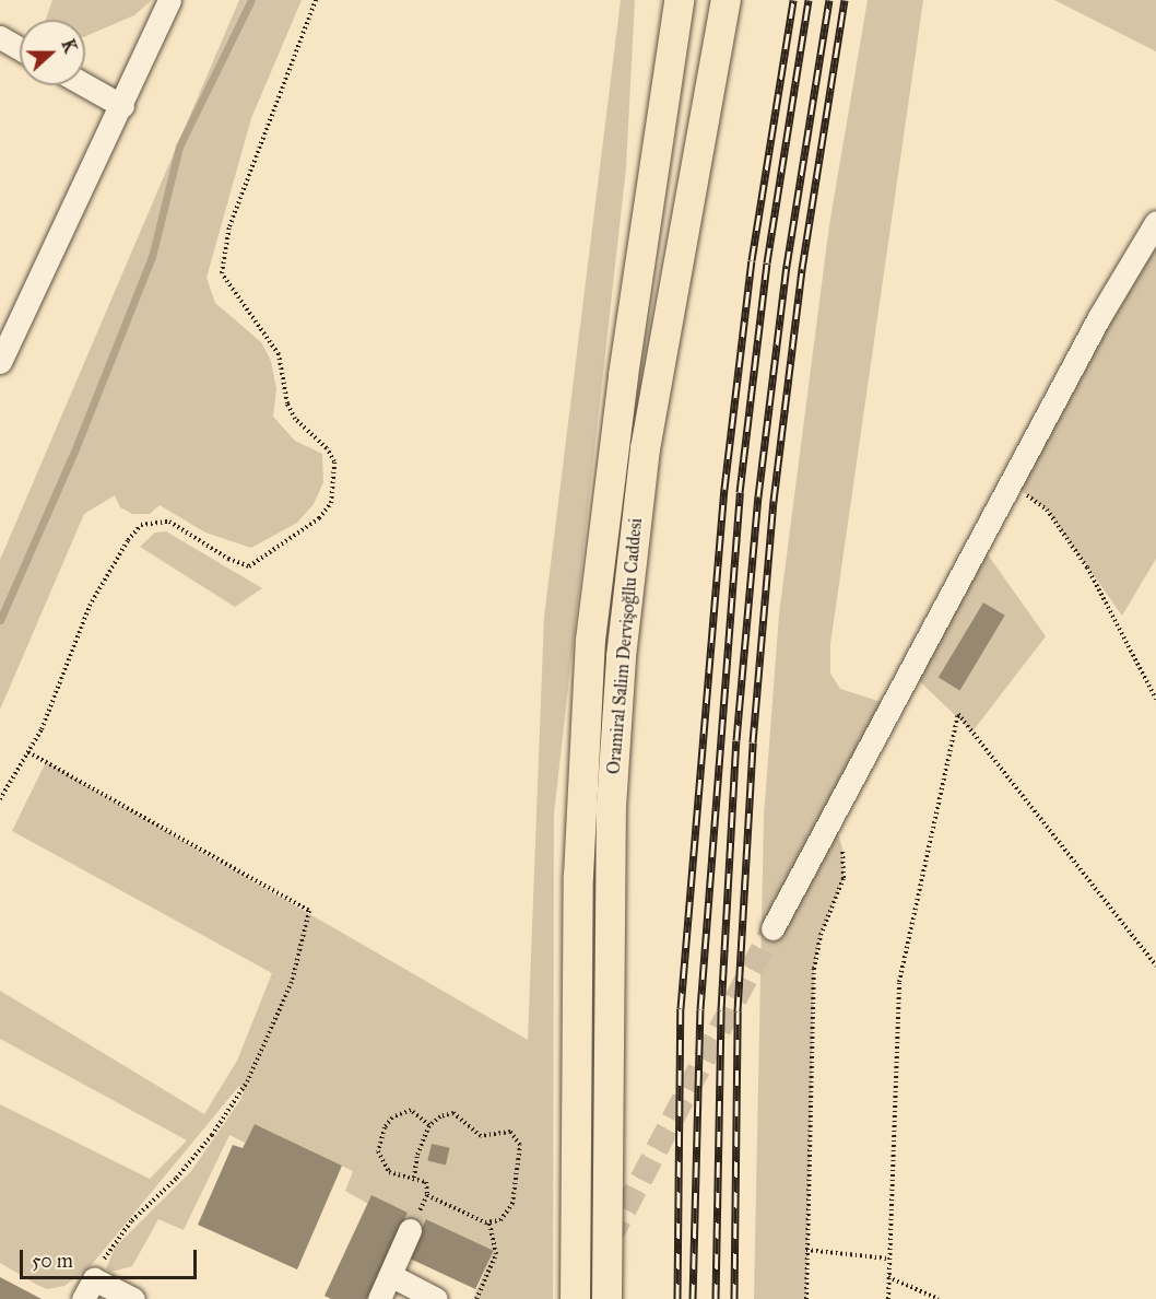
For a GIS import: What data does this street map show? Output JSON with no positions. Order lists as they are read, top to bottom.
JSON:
{
  "streets": {
    "main road": ["Oramiral Salim Dervişoğllu Caddesi"]
  },
  "scale_bar": "50 m",
  "north": "right"
}
